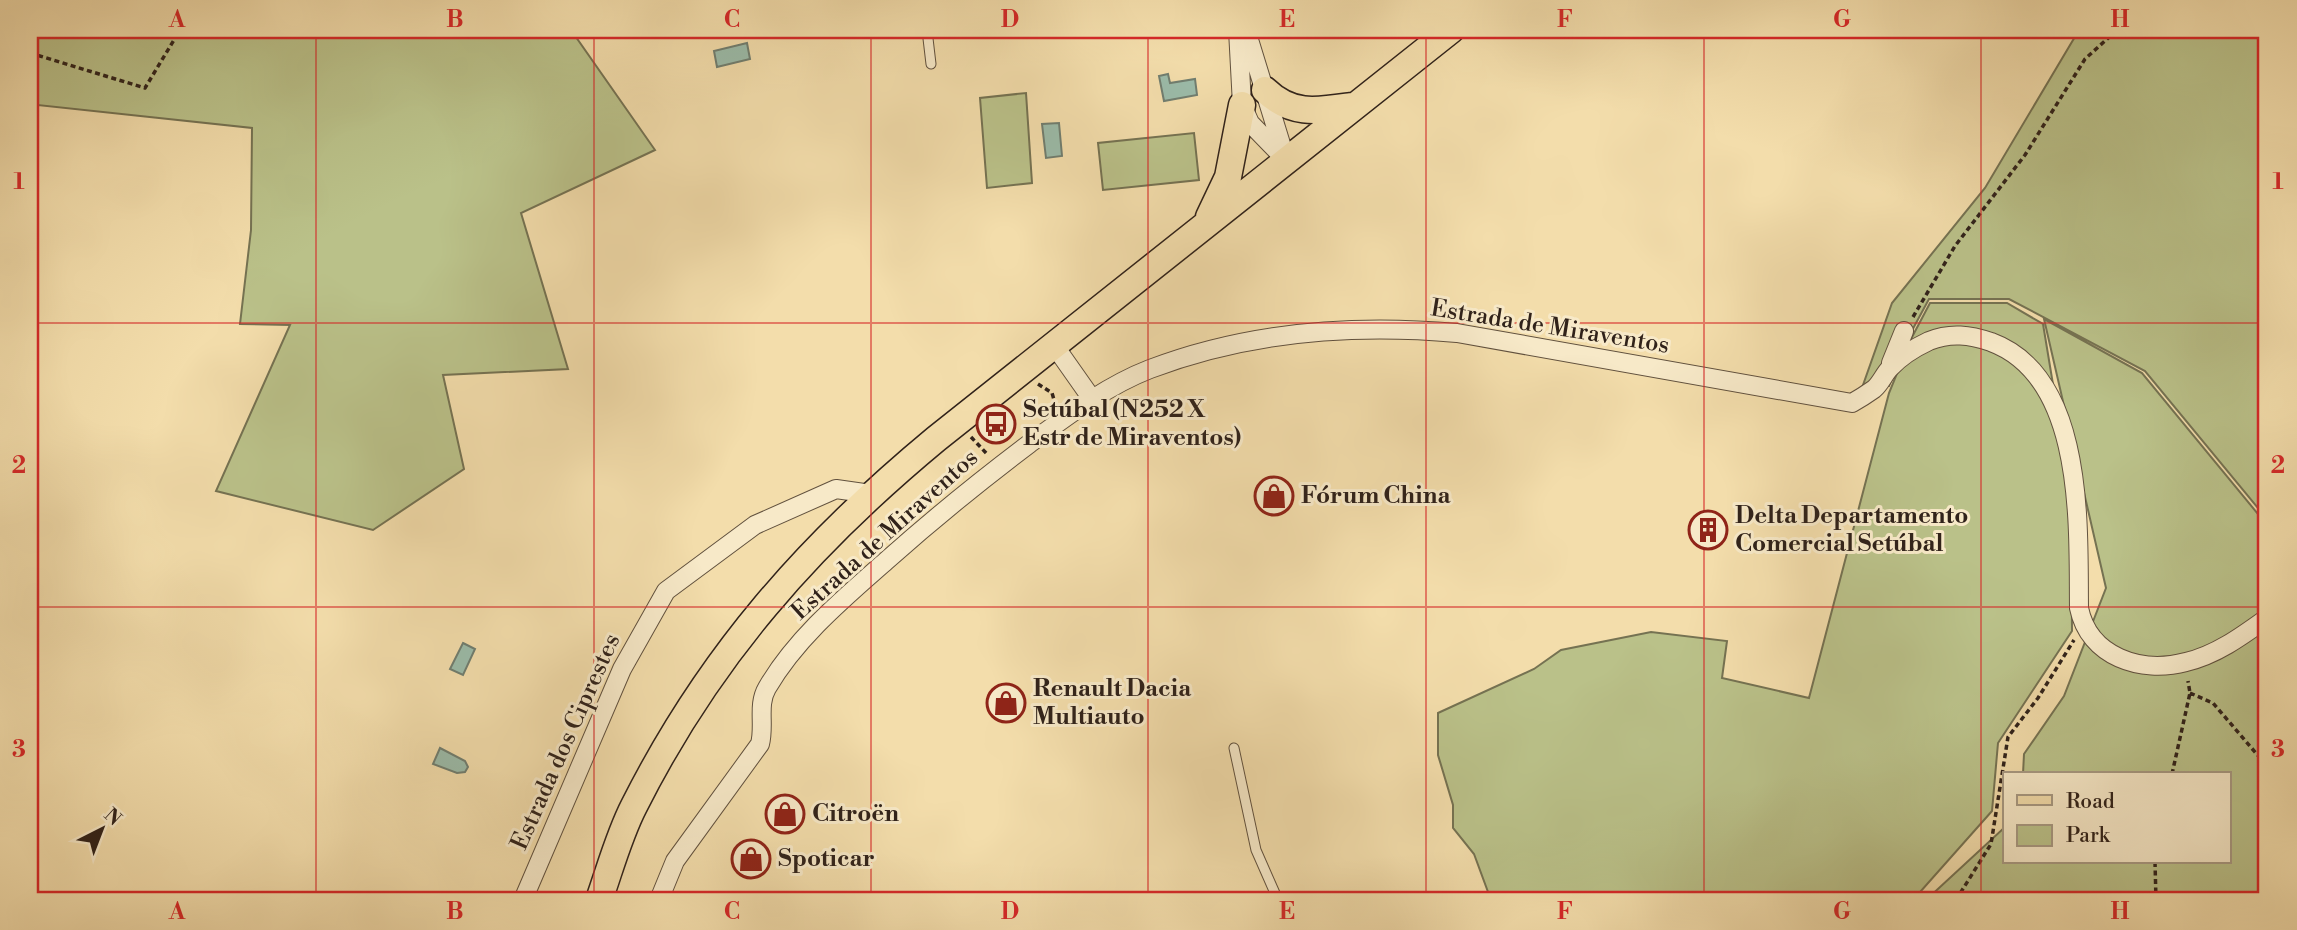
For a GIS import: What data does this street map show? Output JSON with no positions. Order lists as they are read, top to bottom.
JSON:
{
  "streets": {
    "street": ["Estrada de Miraventos", "Estrada dos Ciprestes"]
  },
  "places": {
    "bus stop": ["Setúbal (N252 X Estr de Miraventos)"],
    "shop": [
      "Fórum China",
      "Renault Dacia Multiauto",
      "Citroën",
      "Spoticar"
    ],
    "building": ["Delta Departamento Comercial Setúbal"]
  },
  "legend": ["Road", "Park"],
  "north": "top right",
  "grid": {
    "columns": [
      "A",
      "B",
      "C",
      "D",
      "E",
      "F",
      "G",
      "H"
    ],
    "rows": ["1", "2", "3"]
  }
}
